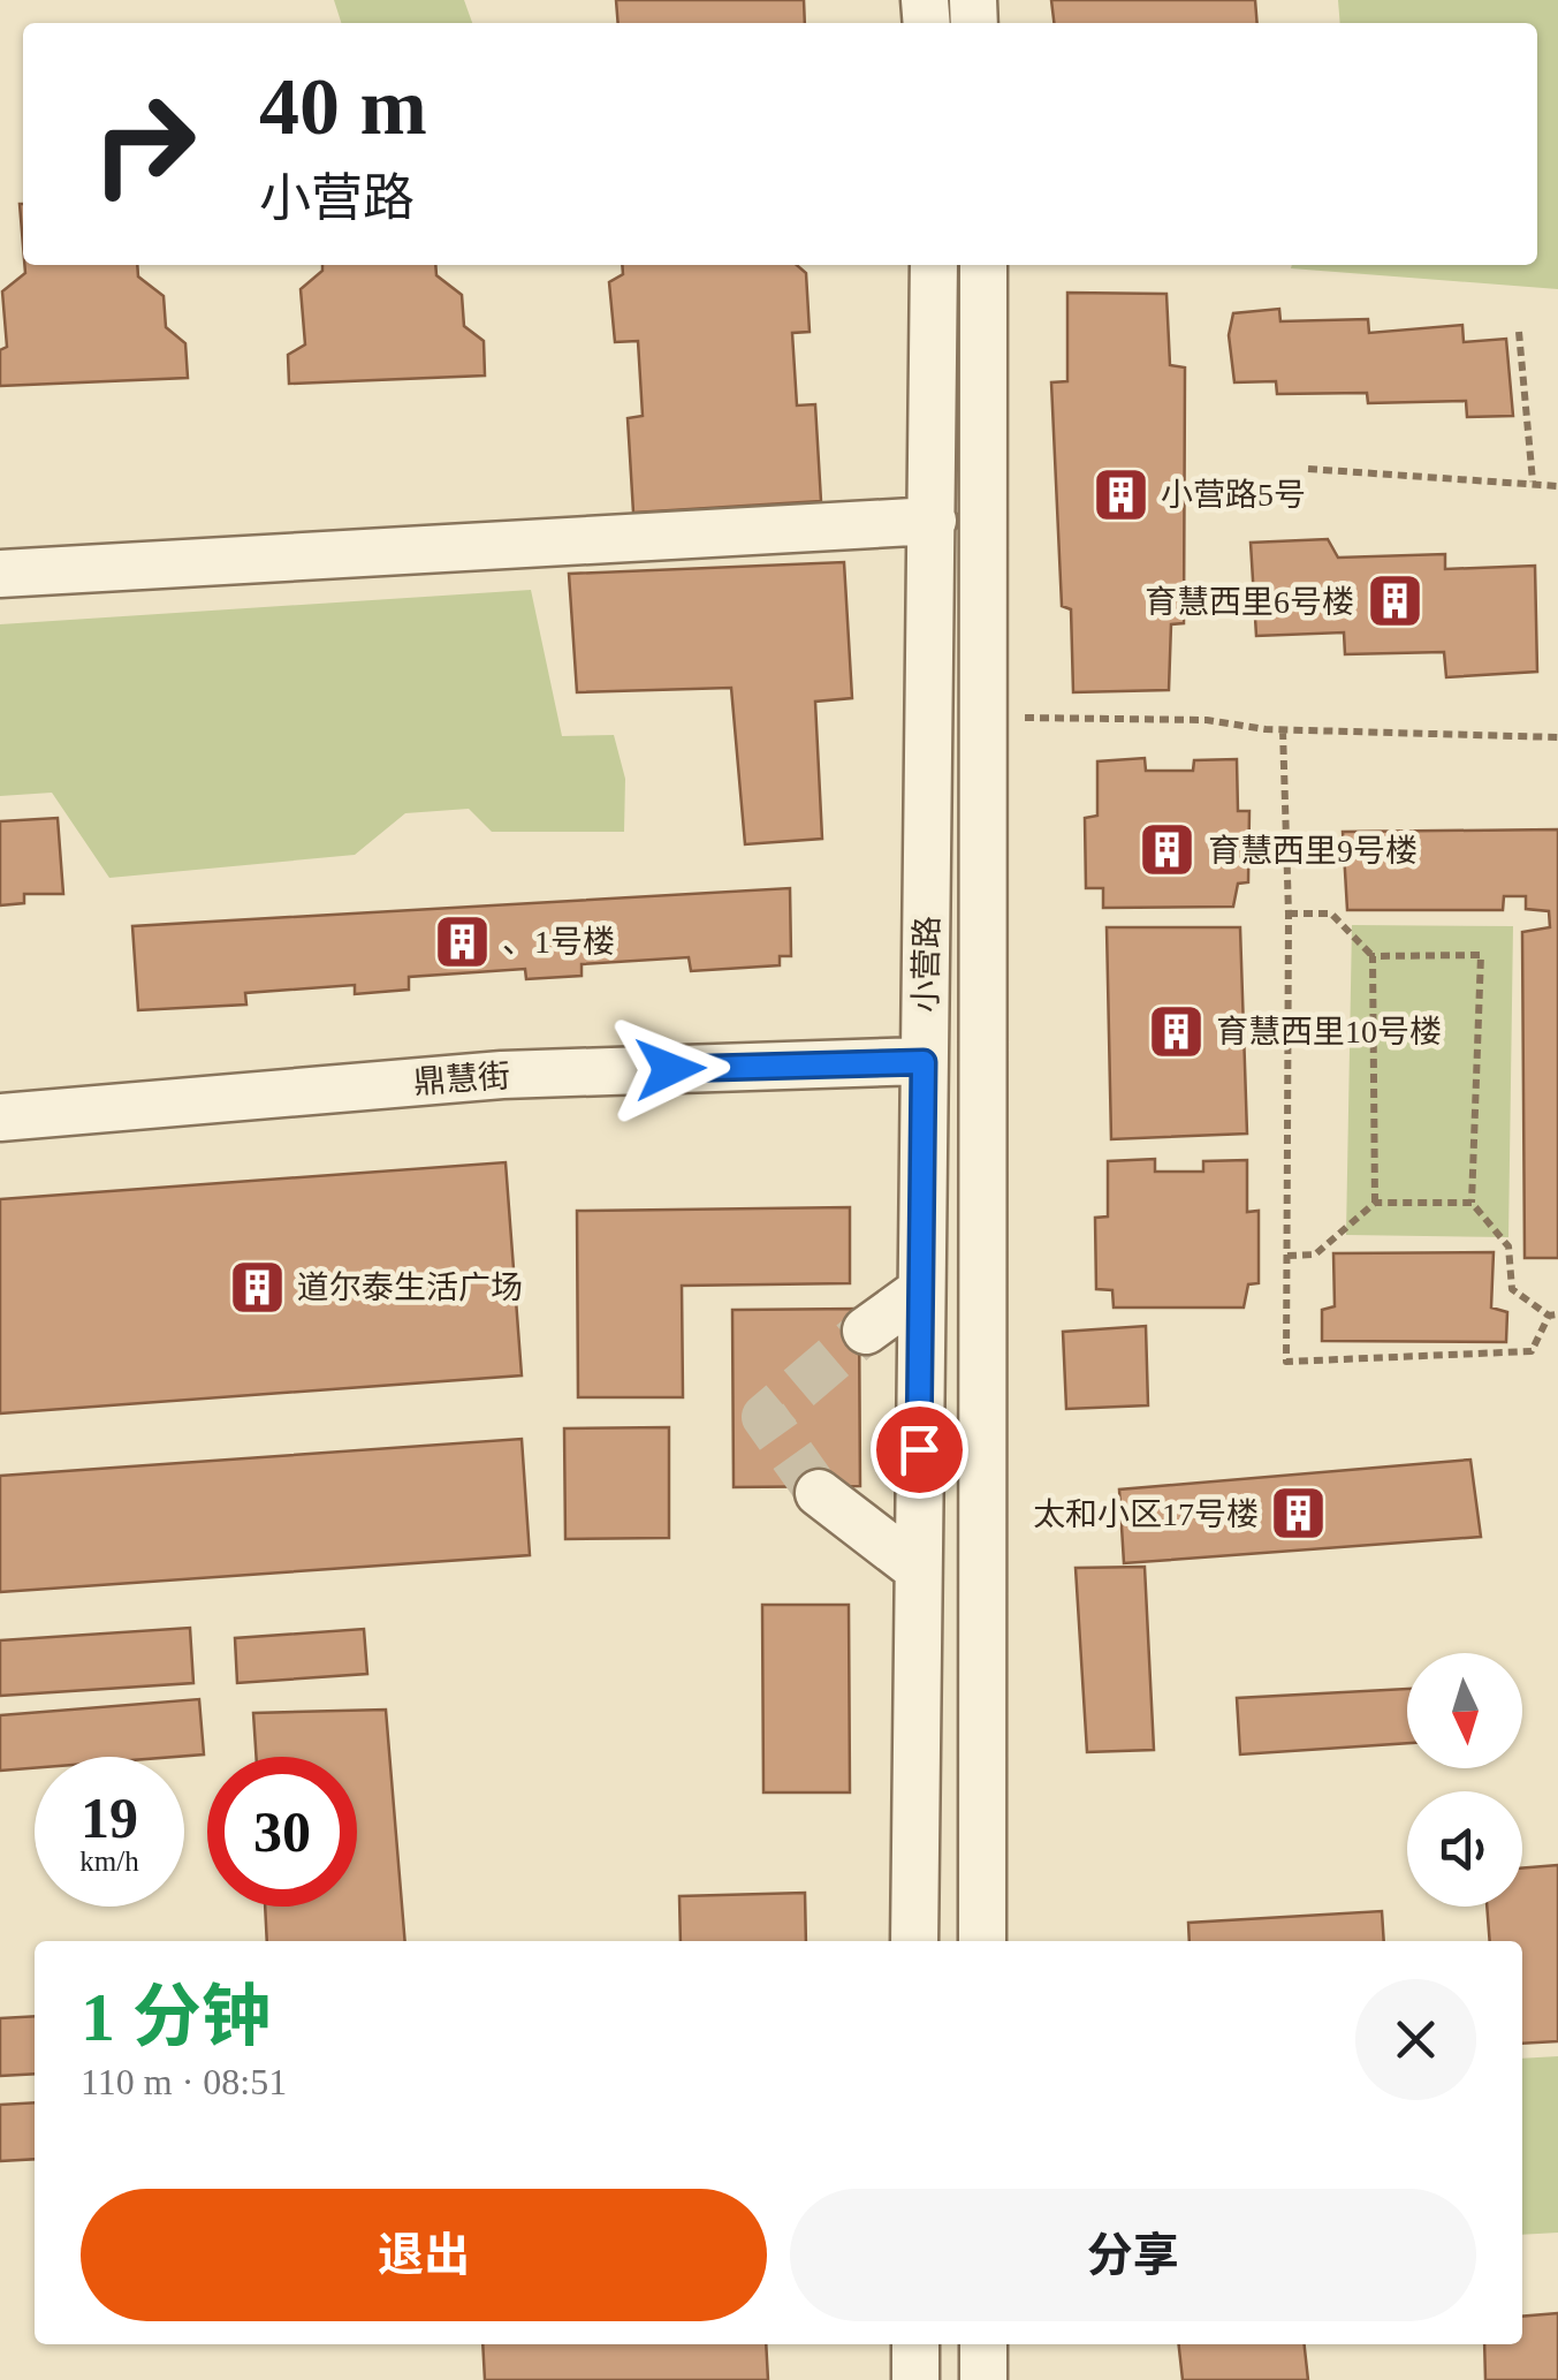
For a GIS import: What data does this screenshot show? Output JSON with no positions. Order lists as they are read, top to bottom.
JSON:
{
  "streets": {
    "street": ["小营路", "鼎慧街"]
  },
  "crossings": [
    ["小营路", "鼎慧街"]
  ],
  "places": {
    "building": [
      "小营路5号",
      "育慧西里6号楼",
      "育慧西里9号楼",
      "、1号楼",
      "育慧西里10号楼",
      "道尔泰生活广场",
      "太和小区17号楼"
    ]
  },
  "north": "bottom",
  "page": {
    "turn": ["40 m", "小营路"],
    "speed": "19 km/h",
    "limit": "30",
    "heading": ["1 分钟", "110 m · 08:51"],
    "buttons": ["退出", "分享"]
  }
}
